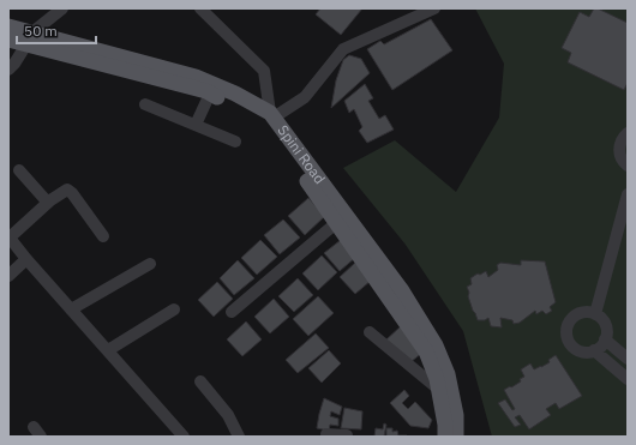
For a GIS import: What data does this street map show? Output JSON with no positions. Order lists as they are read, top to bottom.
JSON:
{
  "streets": {
    "main road": ["Spini Road"]
  },
  "scale_bar": "50 m"
}
